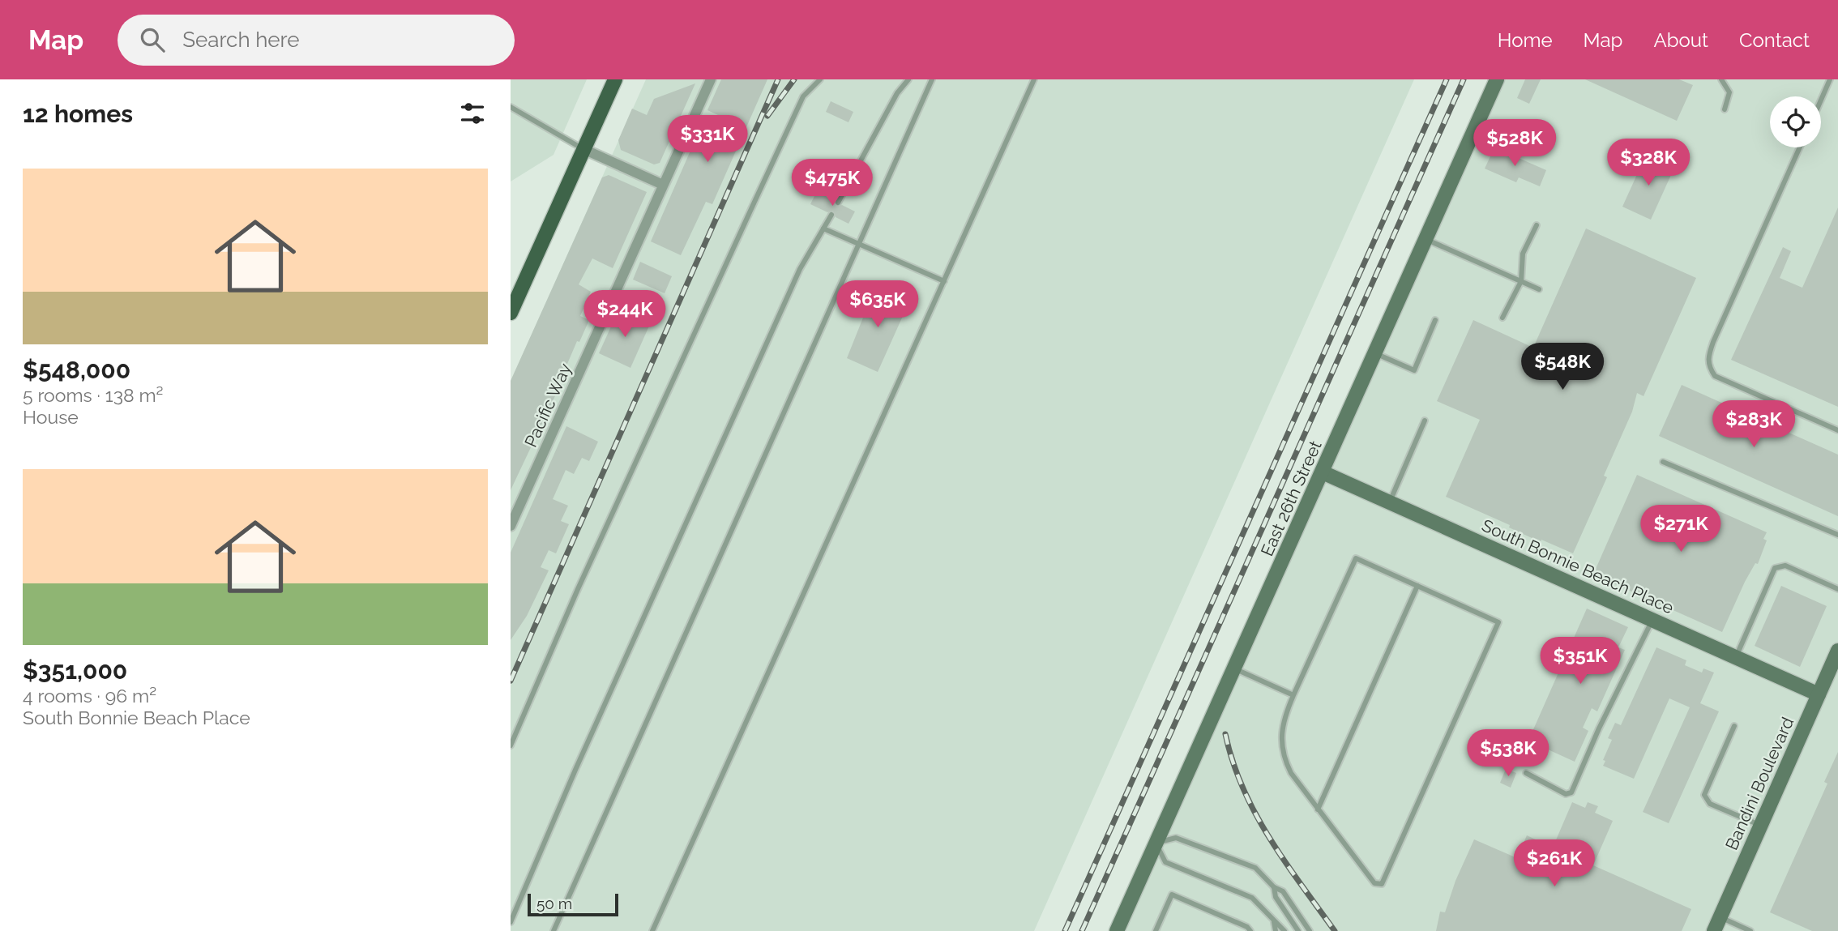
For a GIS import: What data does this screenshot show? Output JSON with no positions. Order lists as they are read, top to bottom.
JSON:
{
  "streets": {
    "street": [
      "Pacific Way",
      "East 26th Street",
      "South Bonnie Beach Place",
      "Bandini Boulevard"
    ]
  },
  "crossings": [
    ["East 26th Street", "South Bonnie Beach Place"],
    ["South Bonnie Beach Place", "Bandini Boulevard"]
  ],
  "scale_bar": "50 m",
  "page": {
    "header": "Map",
    "search": "Search here",
    "nav": [
      "Home",
      "Map",
      "About",
      "Contact"
    ],
    "heading": "12 homes",
    "price": [
      "$331K",
      "$528K",
      "$328K",
      "$475K",
      "$635K",
      "$244K",
      "$548K",
      "$283K",
      "$271K",
      "$351K",
      "$538K",
      "$261K"
    ],
    "list": [
      {
        "name": "$548,000",
        "note": "5 rooms · 138 m² · House"
      },
      {
        "name": "$351,000",
        "note": "4 rooms · 96 m² · South Bonnie Beach Place"
      }
    ],
    "scale": "50 m"
  }
}
